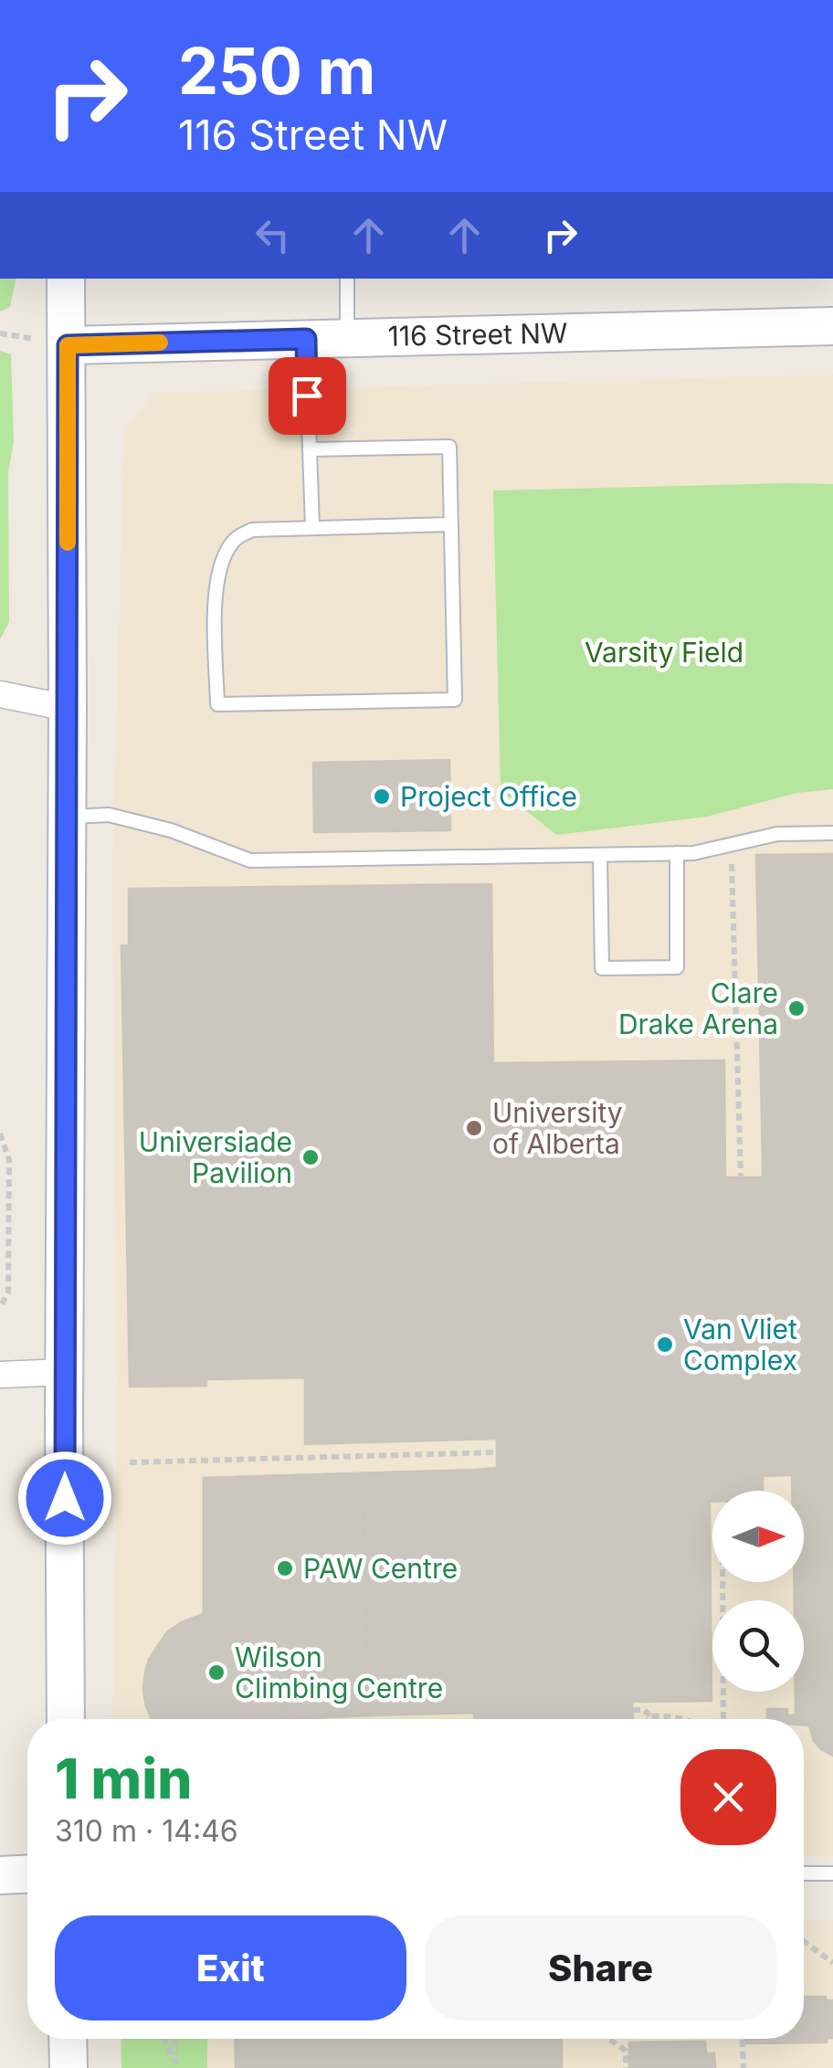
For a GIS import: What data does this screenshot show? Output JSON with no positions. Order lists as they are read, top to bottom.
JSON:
{
  "streets": {
    "main road": ["116 Street NW"]
  },
  "parks": ["Varsity Field"],
  "places": [
    "Project Office",
    "Clare Drake Arena",
    "University of Alberta",
    "Universiade Pavilion",
    "Van Vliet Complex",
    "PAW Centre",
    "Wilson Climbing Centre"
  ],
  "north": "right",
  "page": {
    "turn": ["250 m", "116 Street NW"],
    "heading": ["1 min", "310 m · 14:46"],
    "buttons": ["Exit", "Share"]
  }
}
